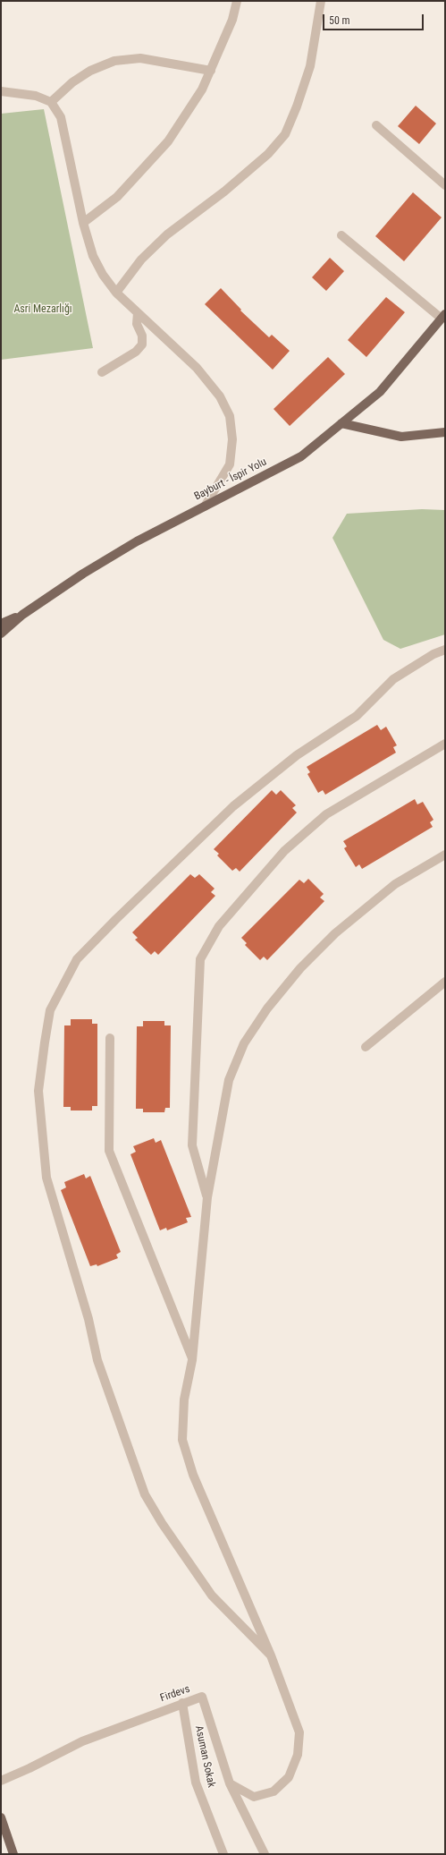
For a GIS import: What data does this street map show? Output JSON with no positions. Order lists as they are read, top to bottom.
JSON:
{
  "streets": {
    "main road": ["Bayburt - İspir Yolu"],
    "street": ["Firdevs", "Asuman Sokak"]
  },
  "crossings": [
    ["Firdevs", "Asuman Sokak"]
  ],
  "parks": ["Asri Mezarlığı"],
  "scale_bar": "50 m"
}
